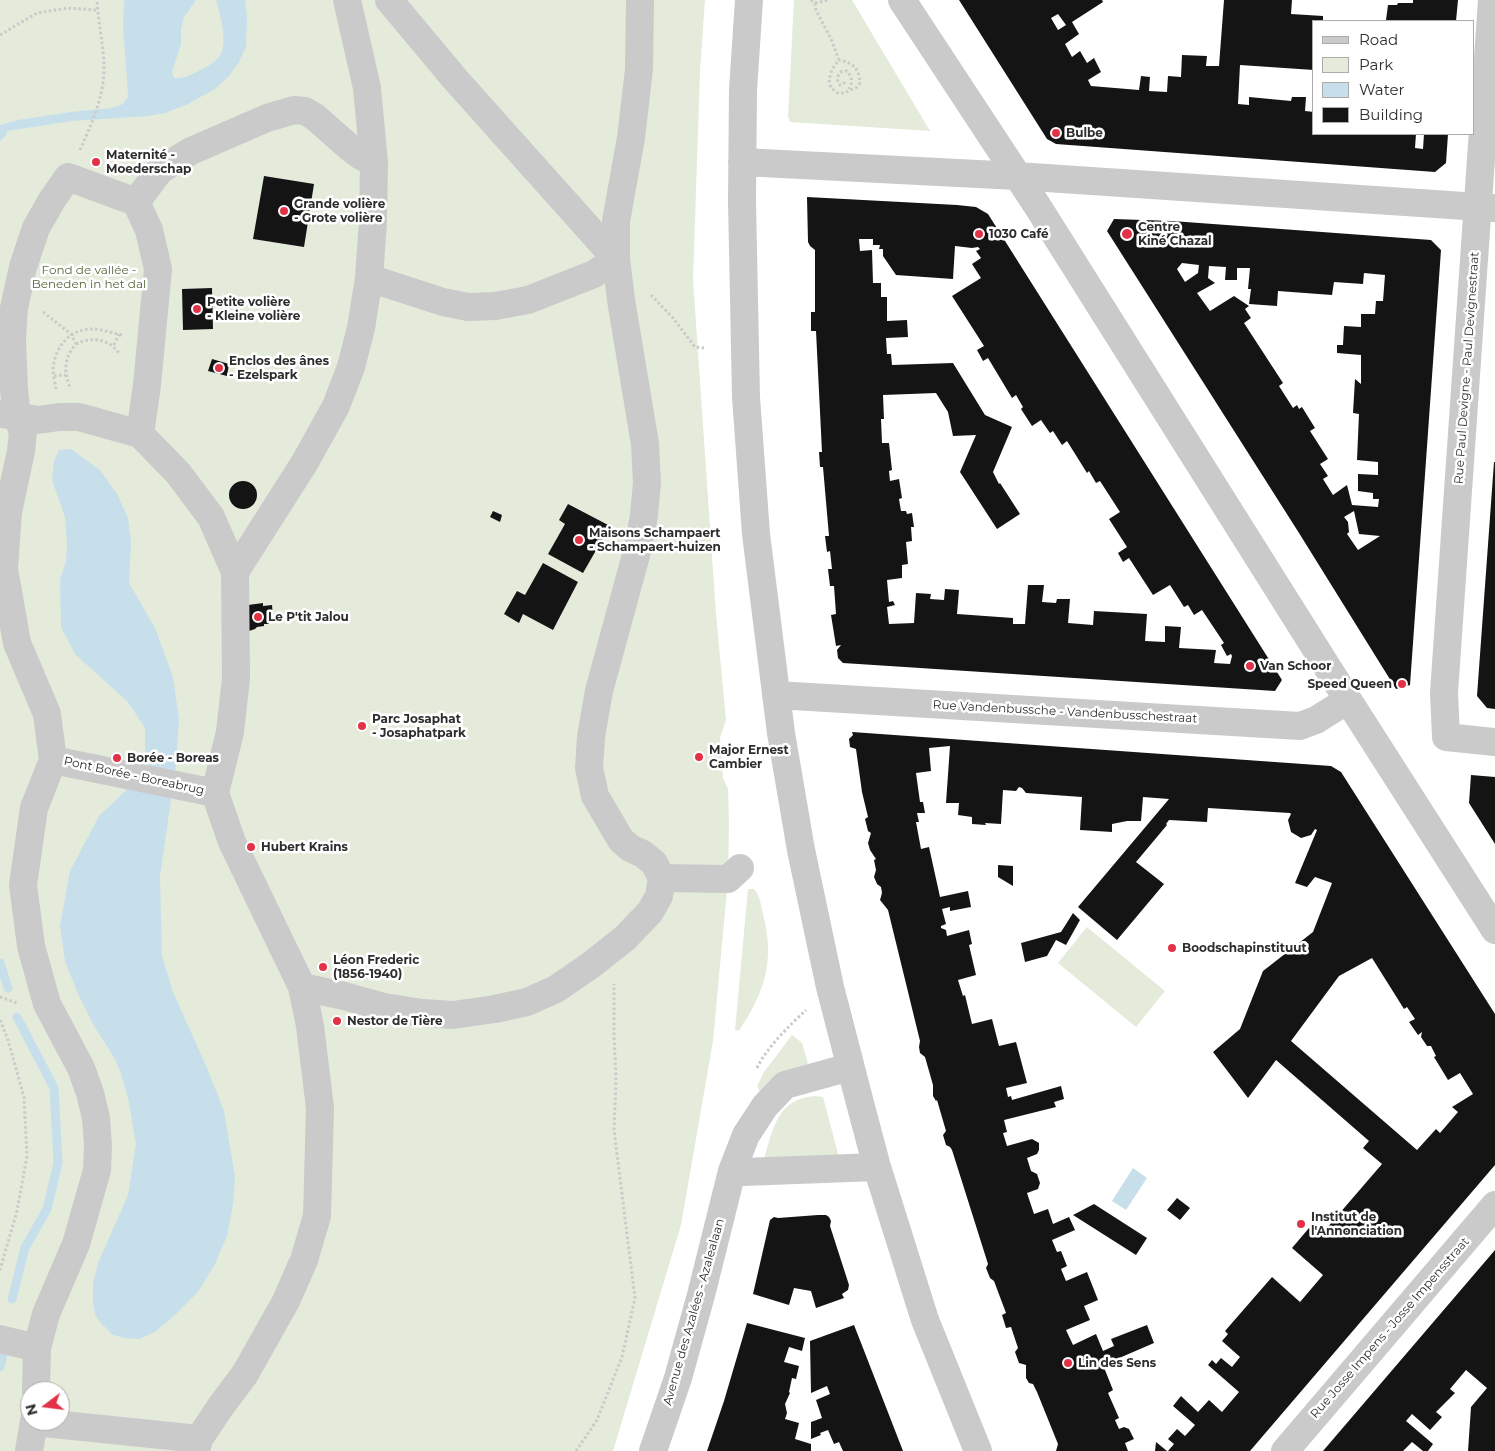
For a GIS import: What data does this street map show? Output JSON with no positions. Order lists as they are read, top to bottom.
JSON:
{
  "streets": {
    "street": [
      "Rue Paul Devigne - Paul Devignestraat",
      "Rue Vandenbussche - Vandenbusschestraat",
      "Pont Borée - Boreabrug",
      "Avenue des Azalées - Azalealaan",
      "Rue Josse Impens - Josse Impensstraat"
    ]
  },
  "parks": ["Fond de vallée - Beneden in het dal"],
  "places": [
    "Bulbe",
    "Maternité - Moederschap",
    "Grande volière - Grote volière",
    "1030 Café",
    "Centre Kiné Chazal",
    "Petite volière - Kleine volière",
    "Enclos des ânes - Ezelspark",
    "Maisons Schampaert - Schampaert-huizen",
    "Le P'tit Jalou",
    "Van Schoor",
    "Speed Queen",
    "Parc Josaphat - Josaphatpark",
    "Major Ernest Cambier",
    "Borée - Boreas",
    "Hubert Krains",
    "Boodschapinstituut",
    "Léon Frederic (1856-1940)",
    "Nestor de Tière",
    "Institut de l'Annonciation",
    "Lin des Sens"
  ],
  "legend": [
    "Road",
    "Park",
    "Water",
    "Building"
  ],
  "north": "left"
}
